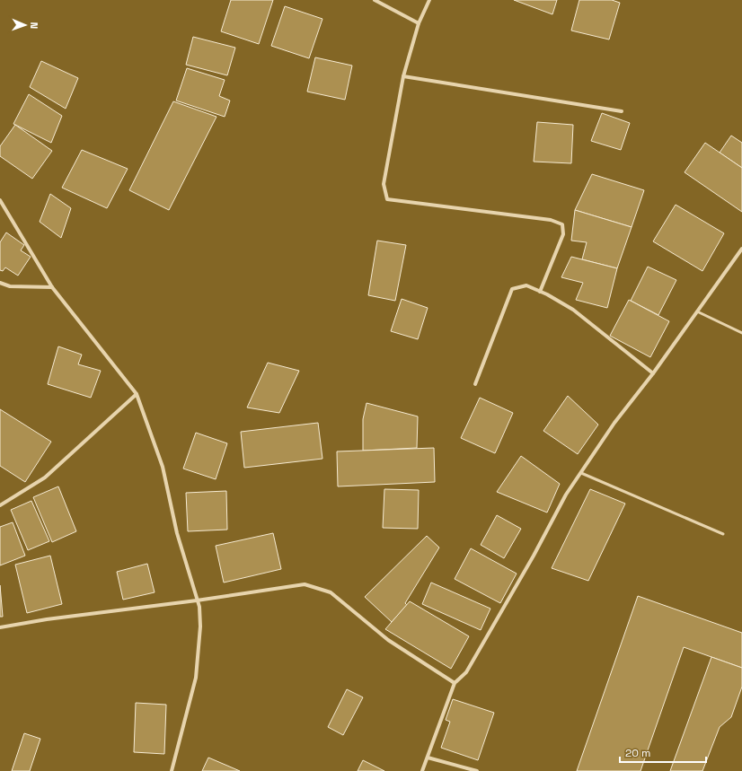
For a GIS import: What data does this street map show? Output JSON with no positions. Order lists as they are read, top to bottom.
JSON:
{
  "scale_bar": "20 m",
  "north": "right"
}
